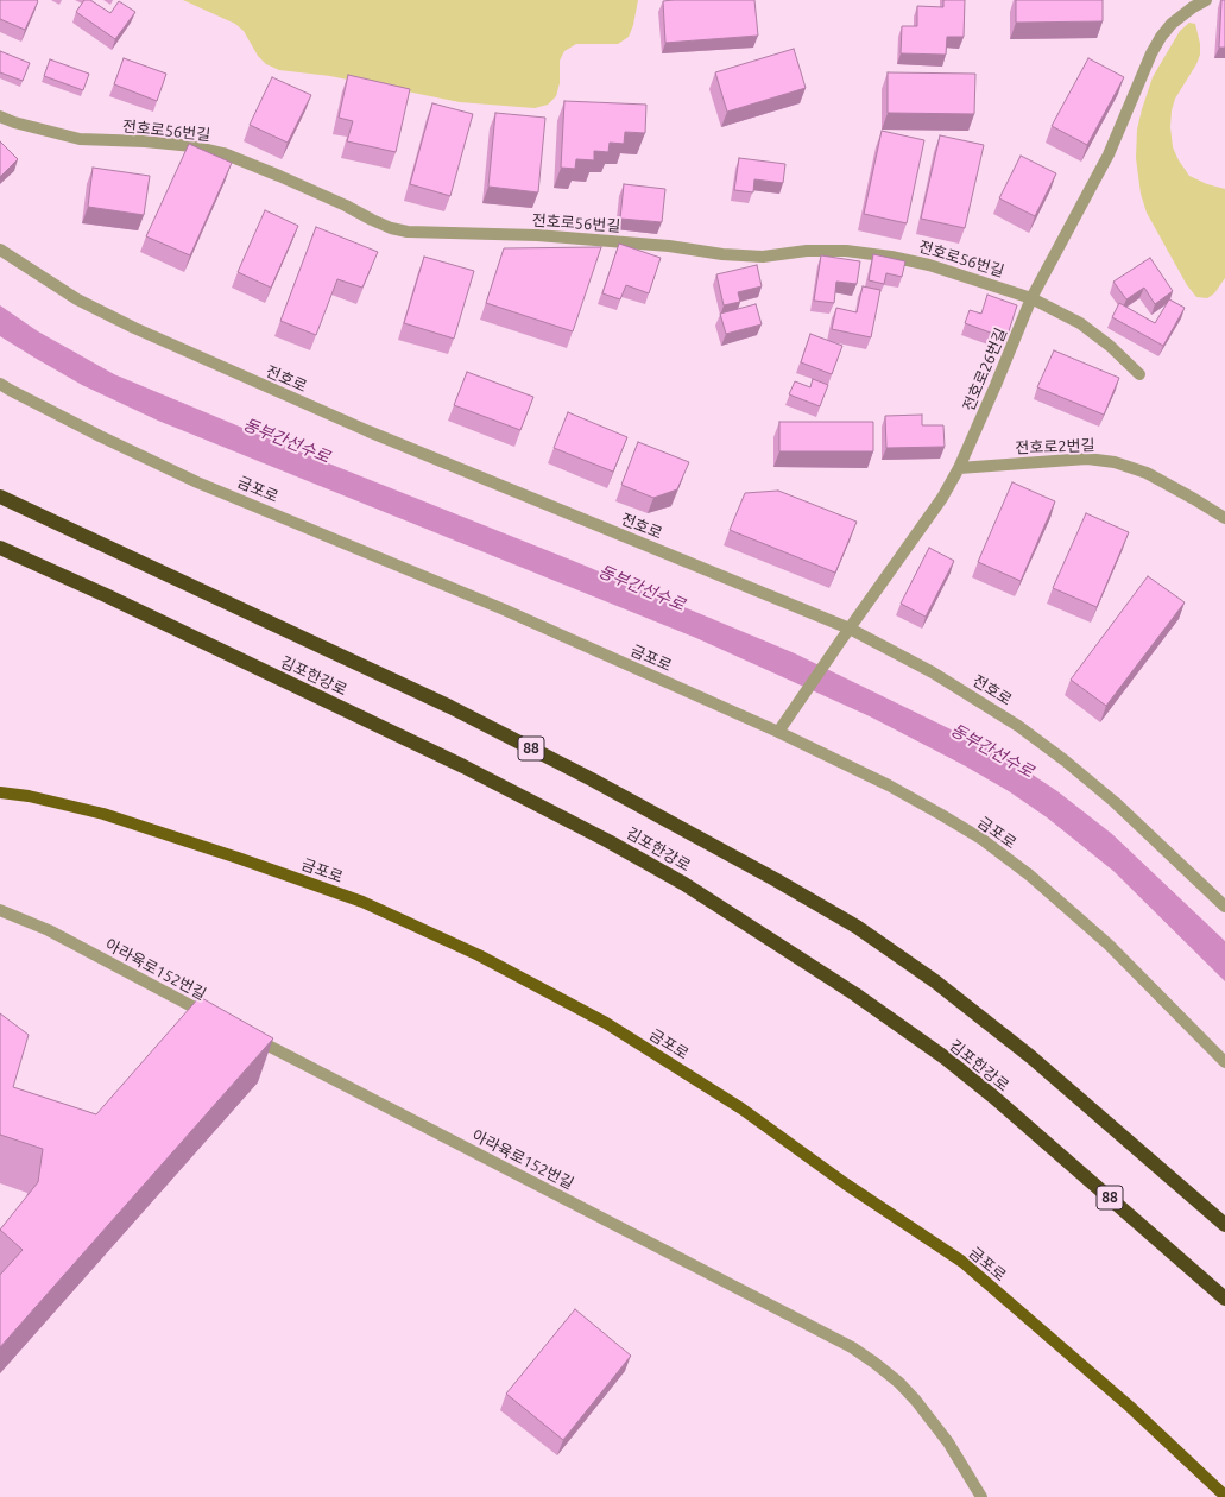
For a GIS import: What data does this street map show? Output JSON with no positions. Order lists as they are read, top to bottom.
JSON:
{
  "streets": {
    "highway": ["김포한강로", "88"],
    "main road": ["금포로"],
    "street": [
      "전호로56번길",
      "전호로26번길",
      "전호로",
      "전호로2번길",
      "아라육로152번길"
    ]
  },
  "crossings": [
    ["전호로56번길", "전호로26번길"],
    ["전호로26번길", "전호로"],
    ["전호로26번길", "전호로2번길"],
    ["전호로26번길", "금포로"]
  ],
  "water": ["동부간선수로"]
}
